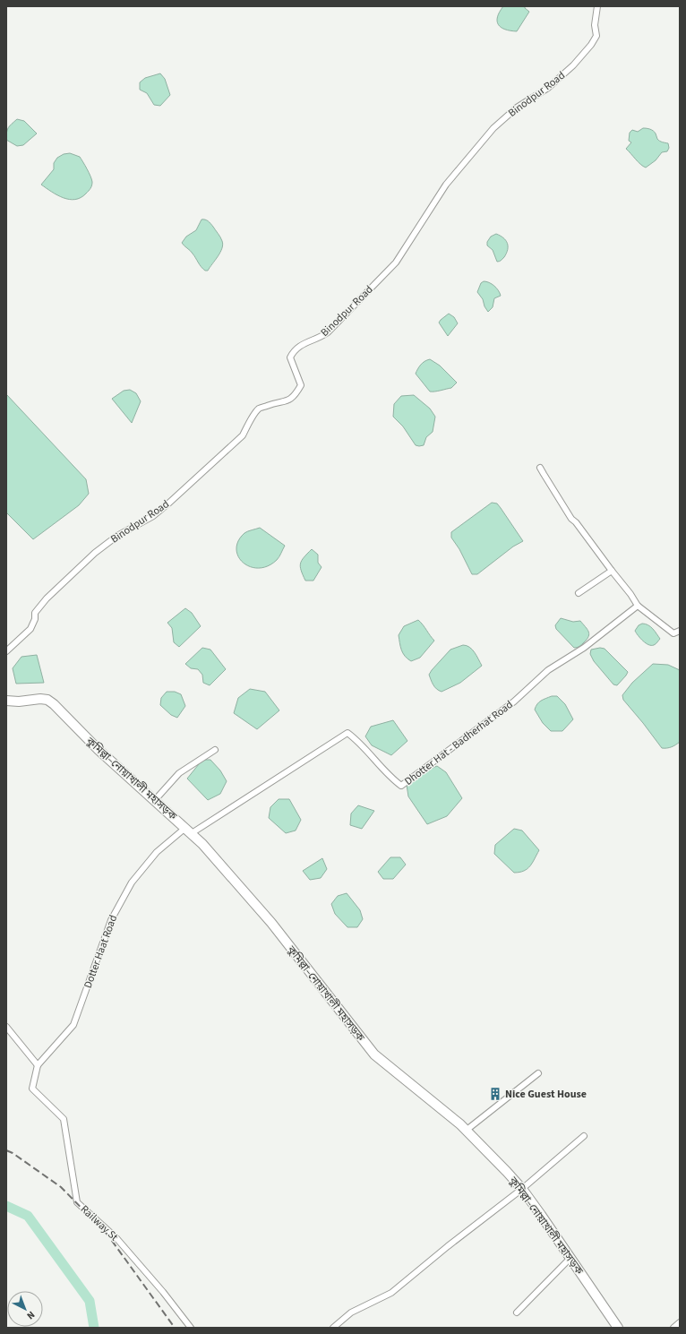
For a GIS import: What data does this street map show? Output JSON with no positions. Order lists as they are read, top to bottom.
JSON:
{
  "streets": {
    "highway": ["কুমিল্লা–নোয়াখালী মহাসড়ক"],
    "street": [
      "Binodpur Road",
      "Dhotter Hat - Badherhat Road",
      "Dotter Haat Road",
      "Railway St"
    ]
  },
  "crossings": [
    ["Dhotter Hat - Badherhat Road", "কুমিল্লা–নোয়াখালী মহাসড়ক"],
    ["Dhotter Hat - Badherhat Road", "Dotter Haat Road"],
    ["কুমিল্লা–নোয়াখালী মহাসড়ক", "Dotter Haat Road"],
    ["Dotter Haat Road", "Railway St"]
  ],
  "places": {
    "building": ["Nice Guest House"]
  },
  "north": "bottom right"
}
